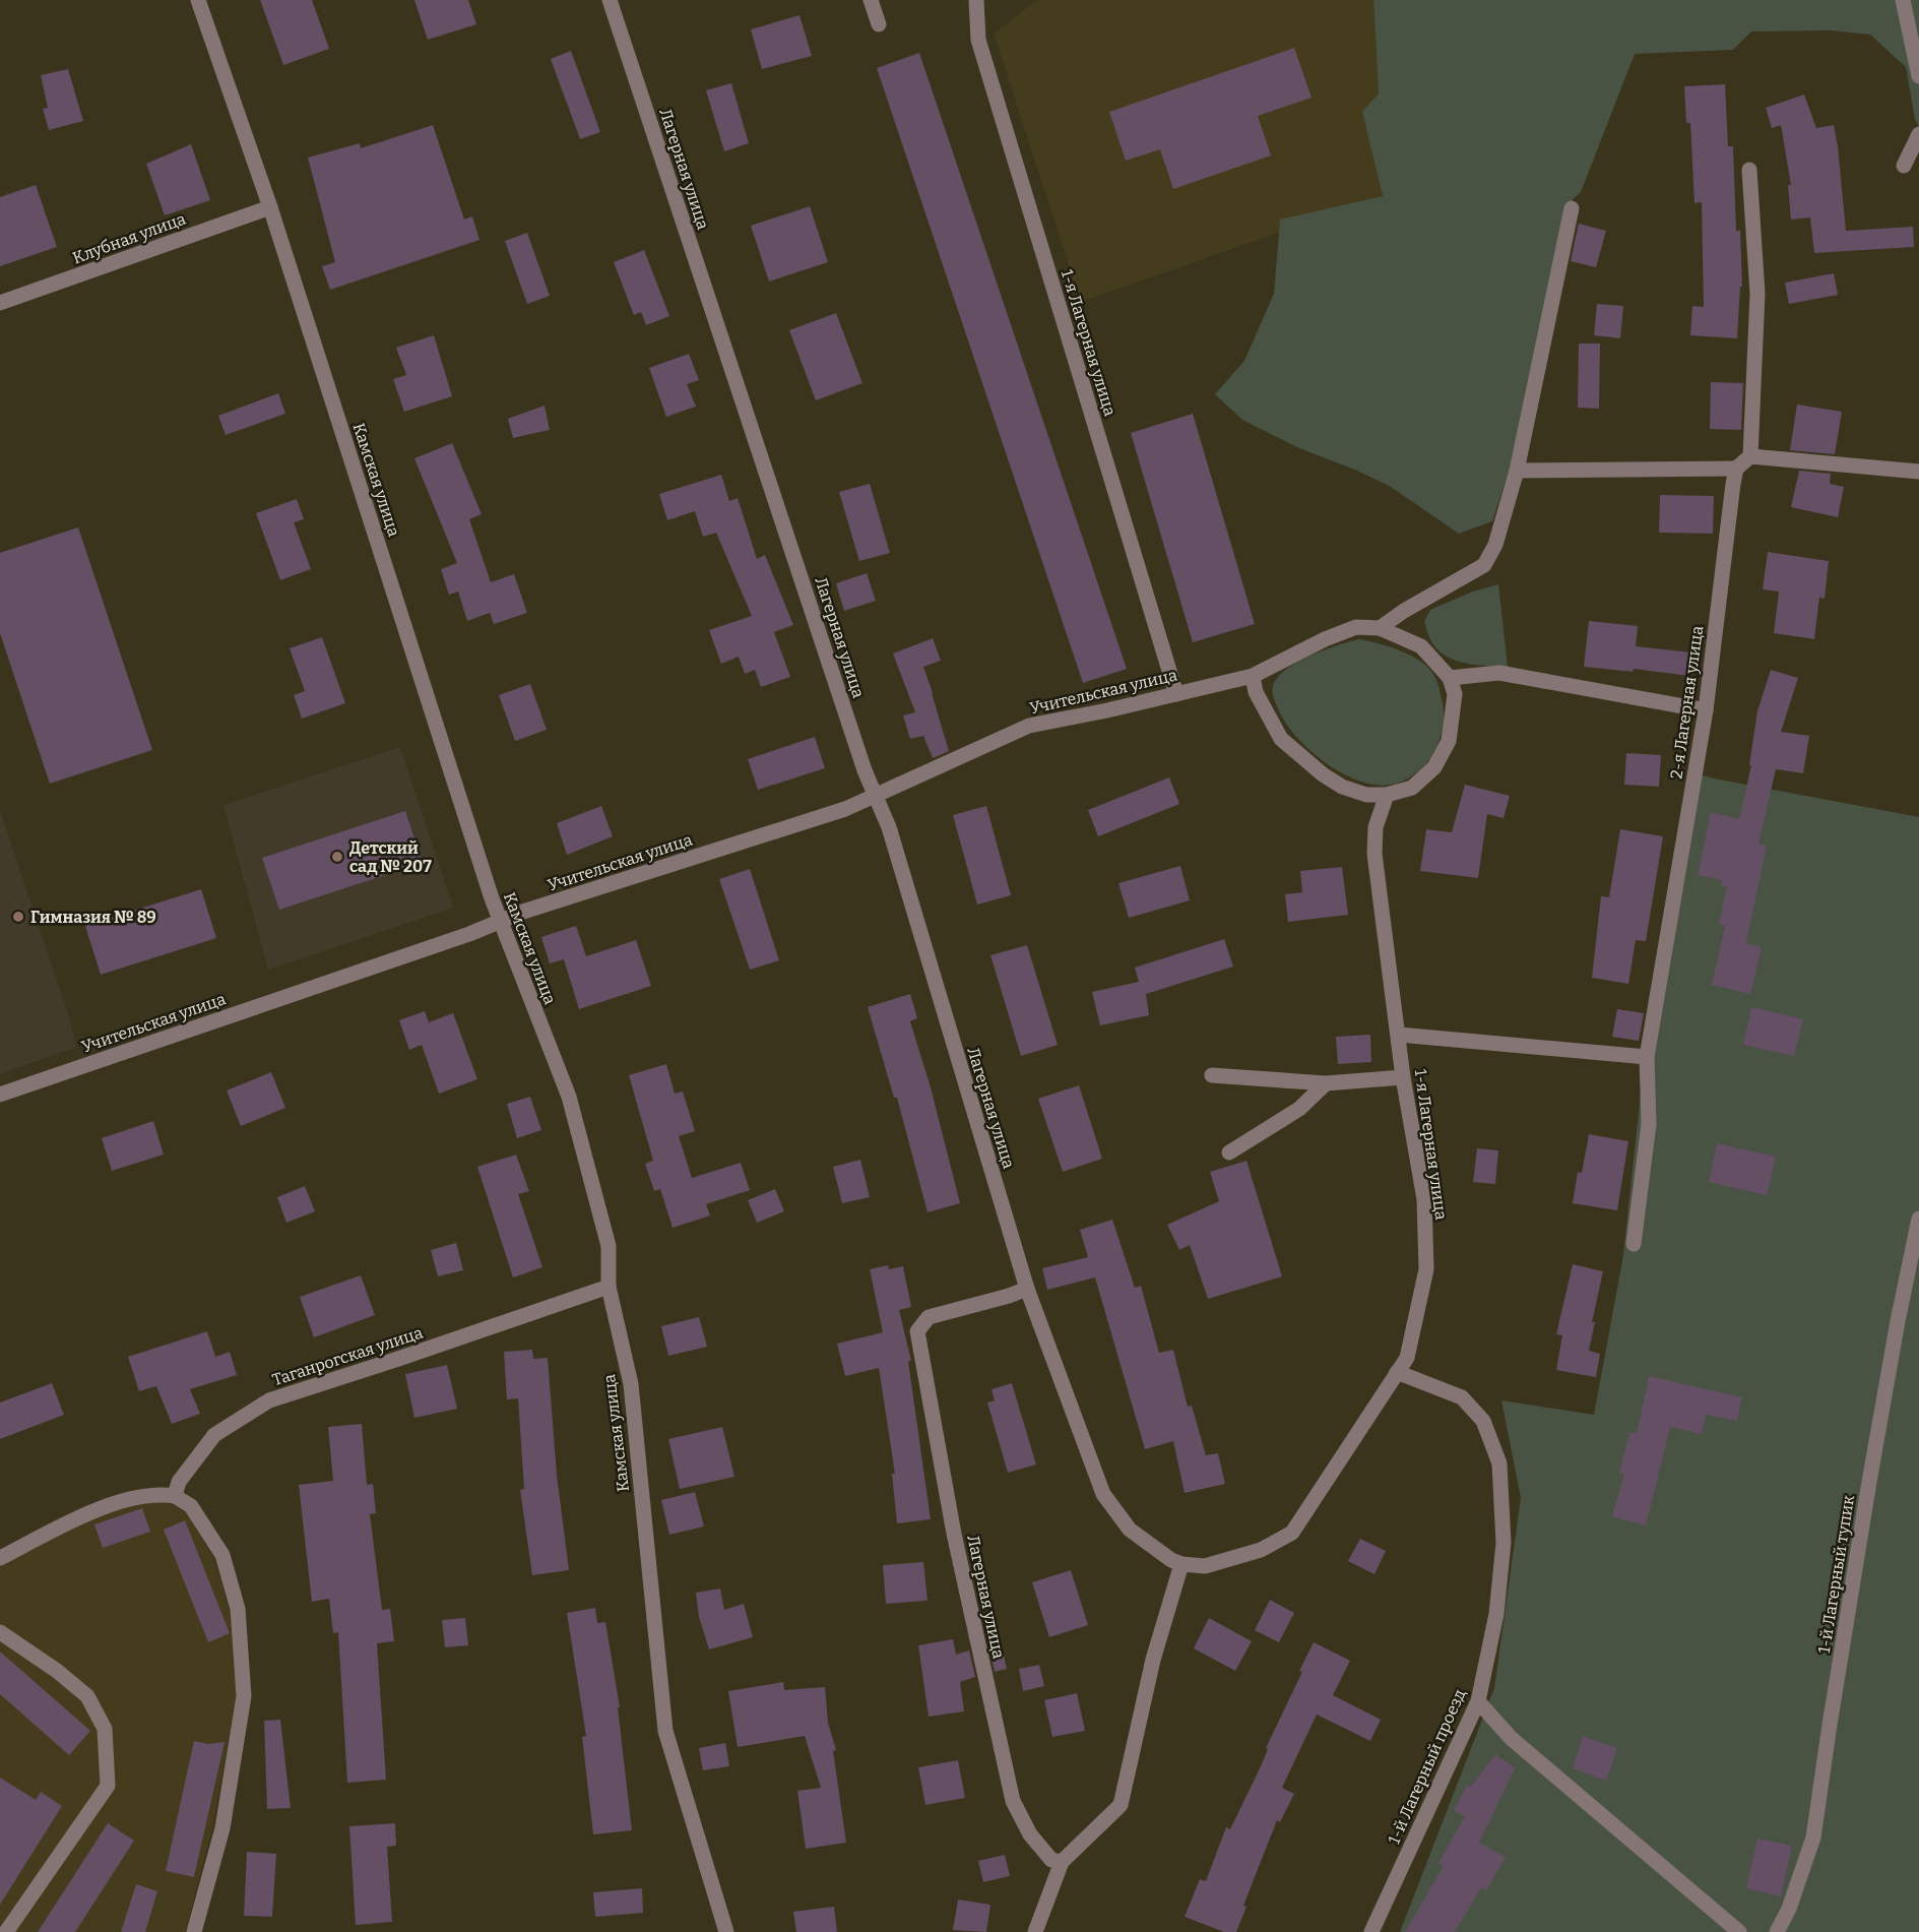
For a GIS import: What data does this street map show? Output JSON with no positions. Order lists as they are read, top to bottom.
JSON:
{
  "streets": {
    "street": [
      "Лагерная улица",
      "Клубная улица",
      "1-я Лагерная улица",
      "Камская улица",
      "Учительская улица",
      "2-я Лагерная улица",
      "Таганрогская улица",
      "1-й Лагерный тупик",
      "1-й Лагерный проезд"
    ]
  },
  "crossings": [
    ["Лагерная улица", "1-я Лагерная улица"],
    ["Лагерная улица", "Учительская улица"],
    ["Клубная улица", "Камская улица"],
    ["1-я Лагерная улица", "Учительская улица"],
    ["1-я Лагерная улица", "1-й Лагерный проезд"],
    ["Камская улица", "Учительская улица"],
    ["Камская улица", "Таганрогская улица"]
  ],
  "places": ["Детский сад № 207", "Гимназия № 89"]
}
